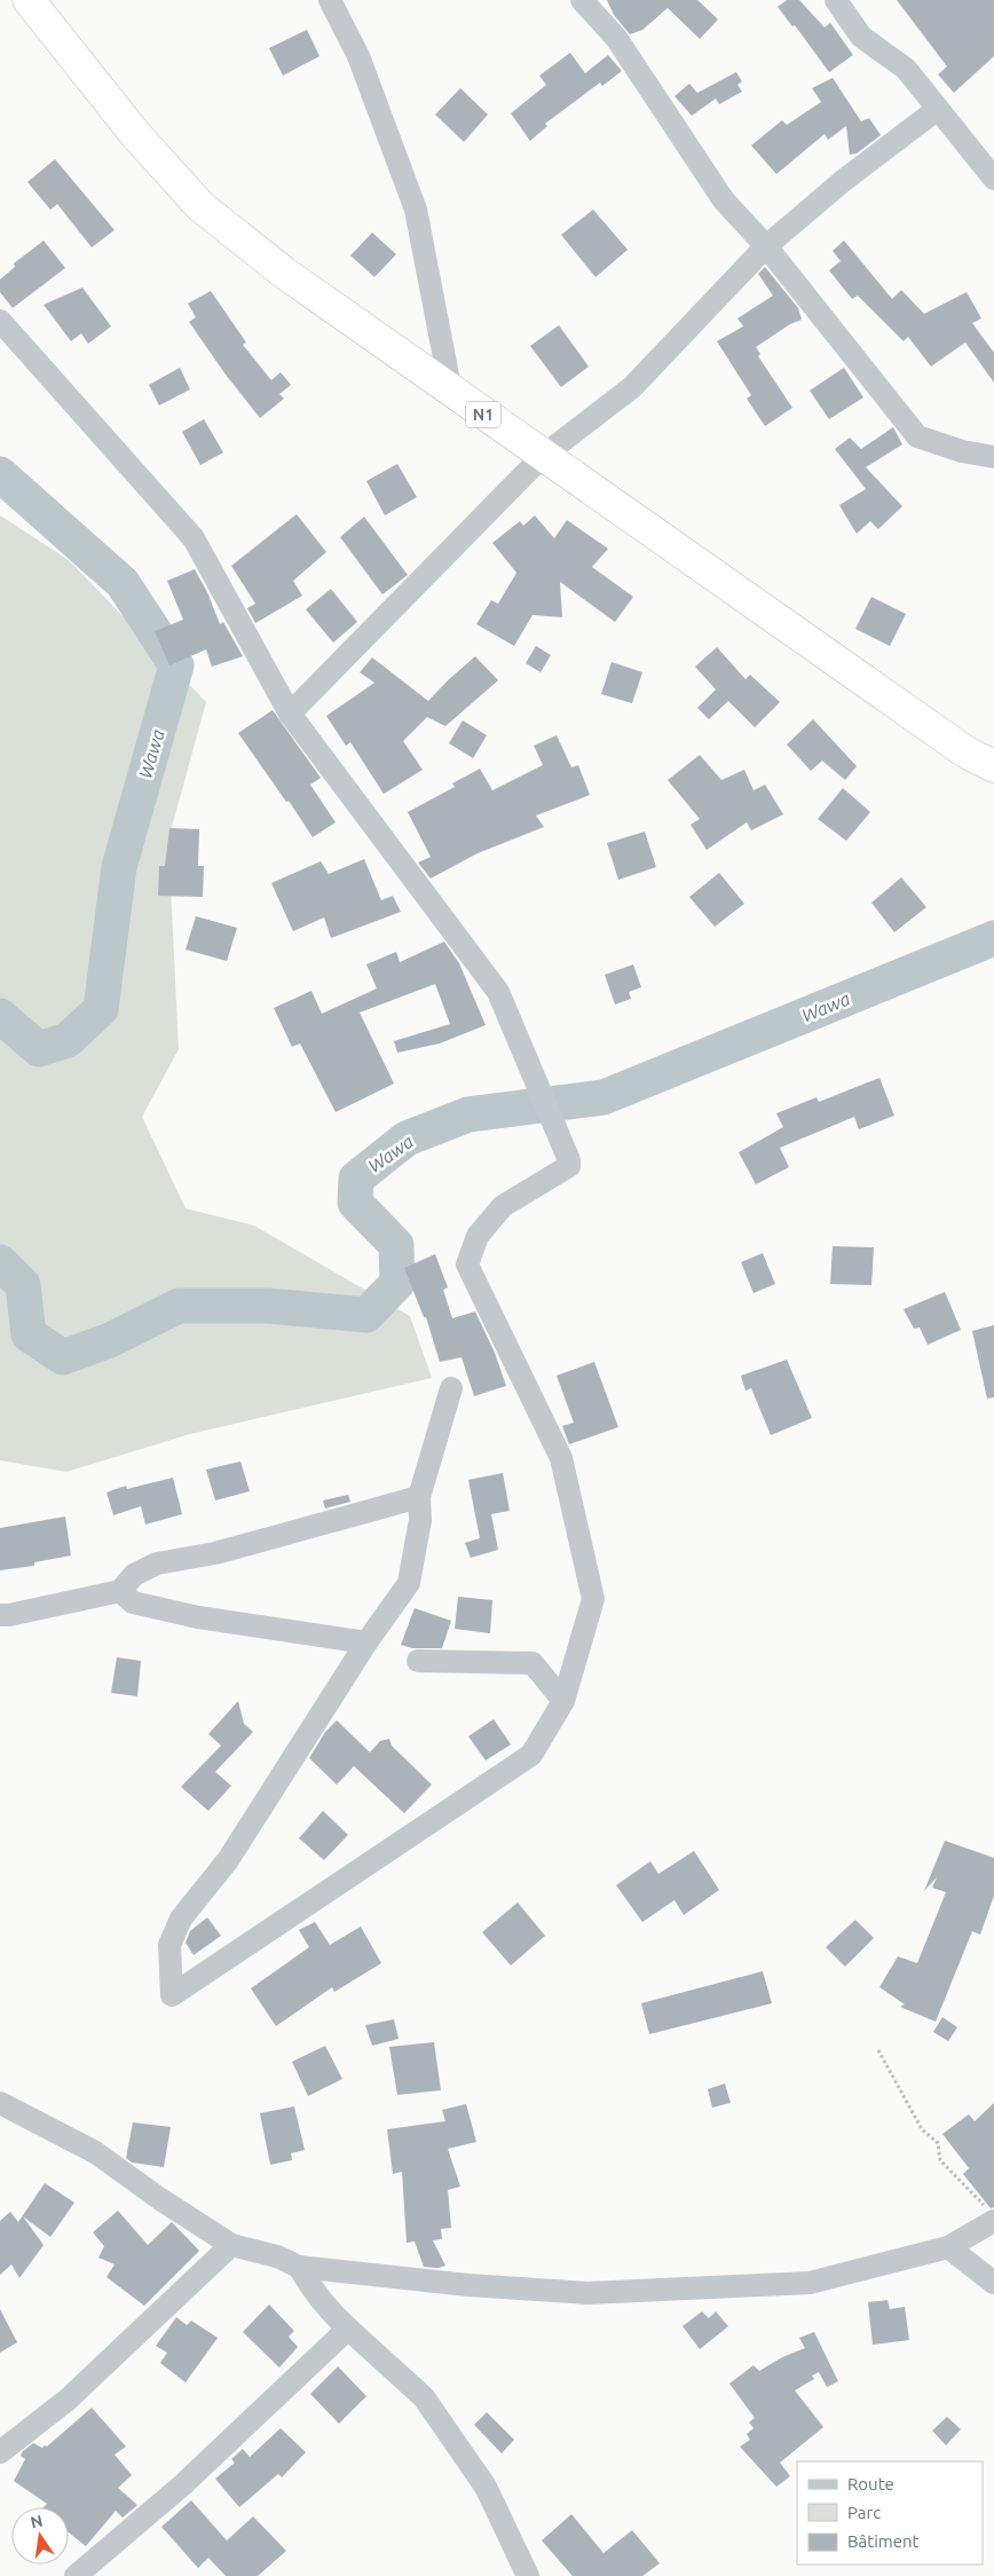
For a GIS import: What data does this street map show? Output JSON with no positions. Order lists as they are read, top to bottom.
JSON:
{
  "streets": {
    "highway": ["N1"]
  },
  "water": ["Wawa"],
  "legend": ["Route", "Parc", "Bâtiment"],
  "north": "top"
}
